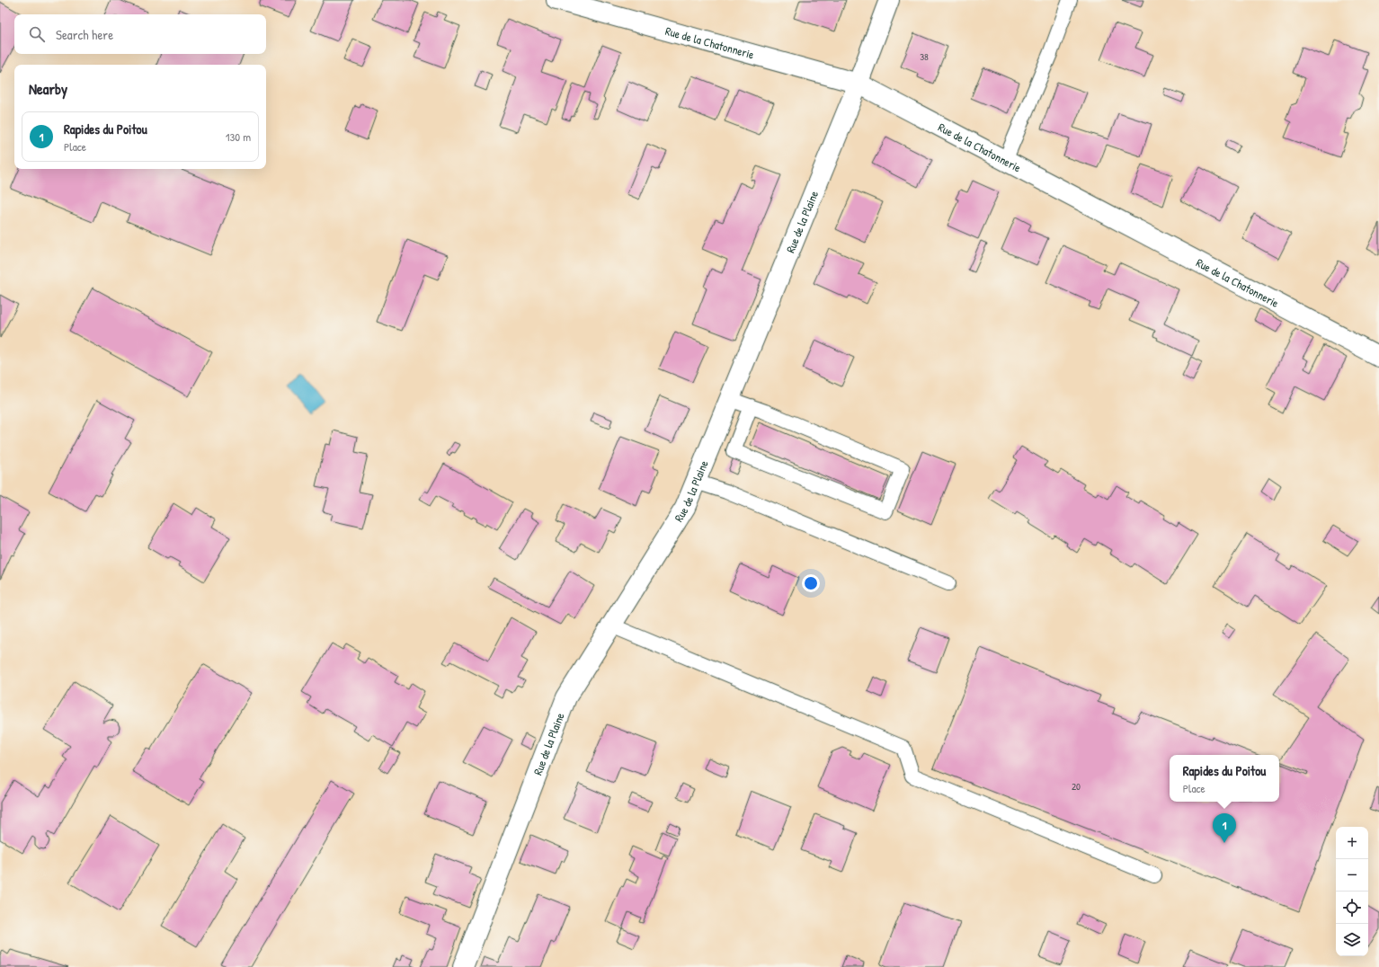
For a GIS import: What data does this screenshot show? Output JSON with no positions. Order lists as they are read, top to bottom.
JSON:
{
  "streets": {
    "street": ["Rue de la Chatonnerie", "Rue de la Plaine"]
  },
  "crossings": [
    ["Rue de la Chatonnerie", "Rue de la Plaine"]
  ],
  "house_numbers": ["38", "20"],
  "page": {
    "search": "Search here",
    "heading": "Nearby",
    "list": [
      {
        "mark": "1",
        "name": "Rapides du Poitou",
        "note": "Place",
        "value": "130 m"
      }
    ],
    "popup": ["Rapides du Poitou", "Place"],
    "pins": "1",
    "map_buttons": ["+", "−"]
  }
}
